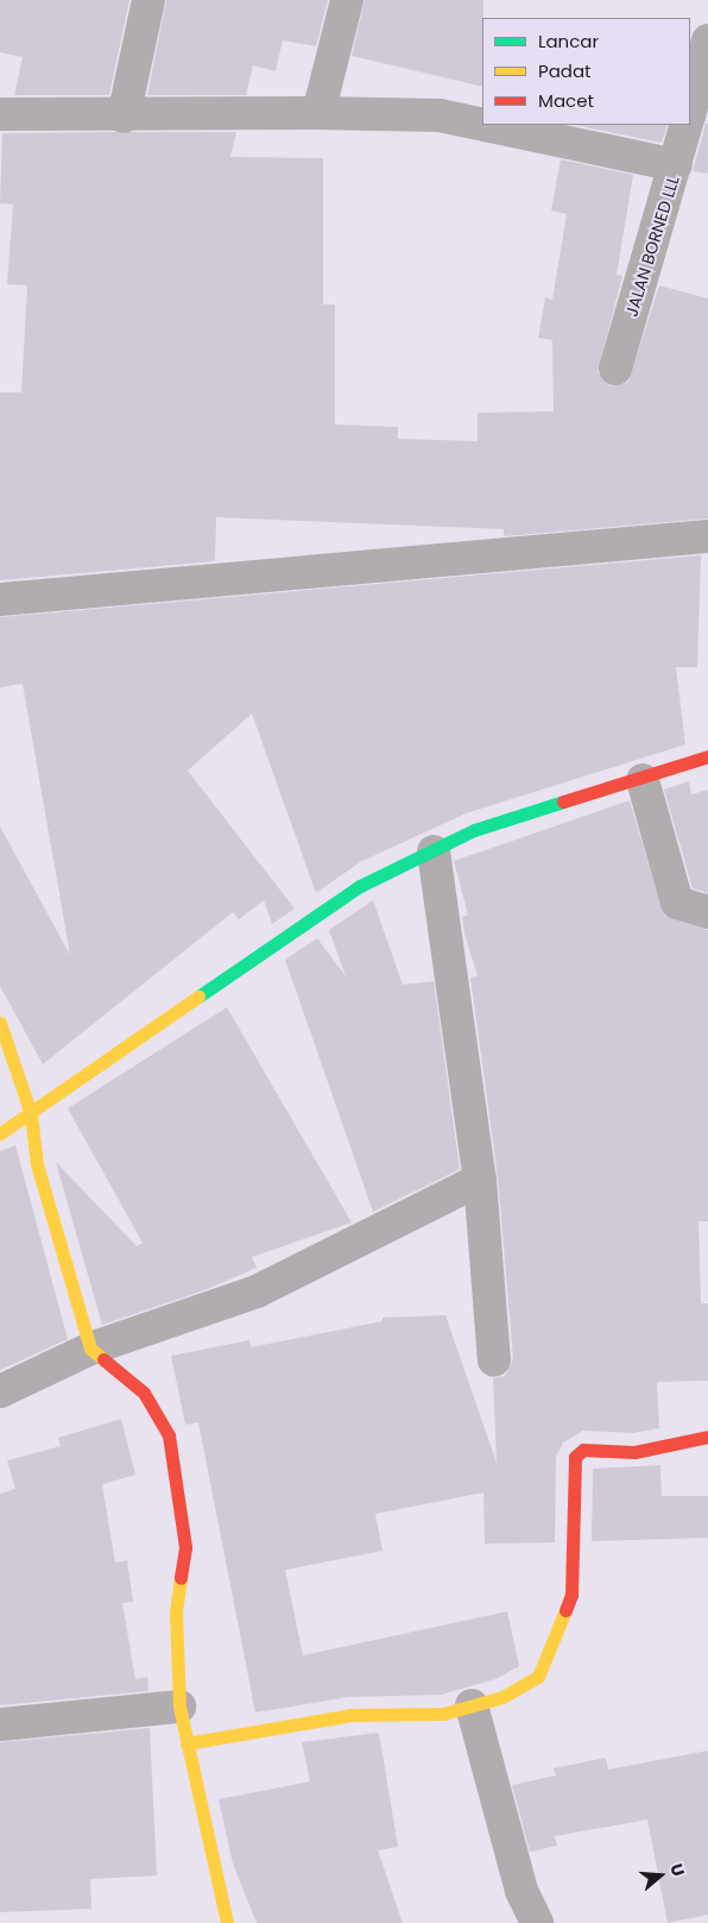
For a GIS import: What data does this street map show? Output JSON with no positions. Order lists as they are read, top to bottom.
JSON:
{
  "streets": {
    "street": ["JALAN BORNED LLL"]
  },
  "legend": ["Lancar", "Padat", "Macet"],
  "north": "right"
}
